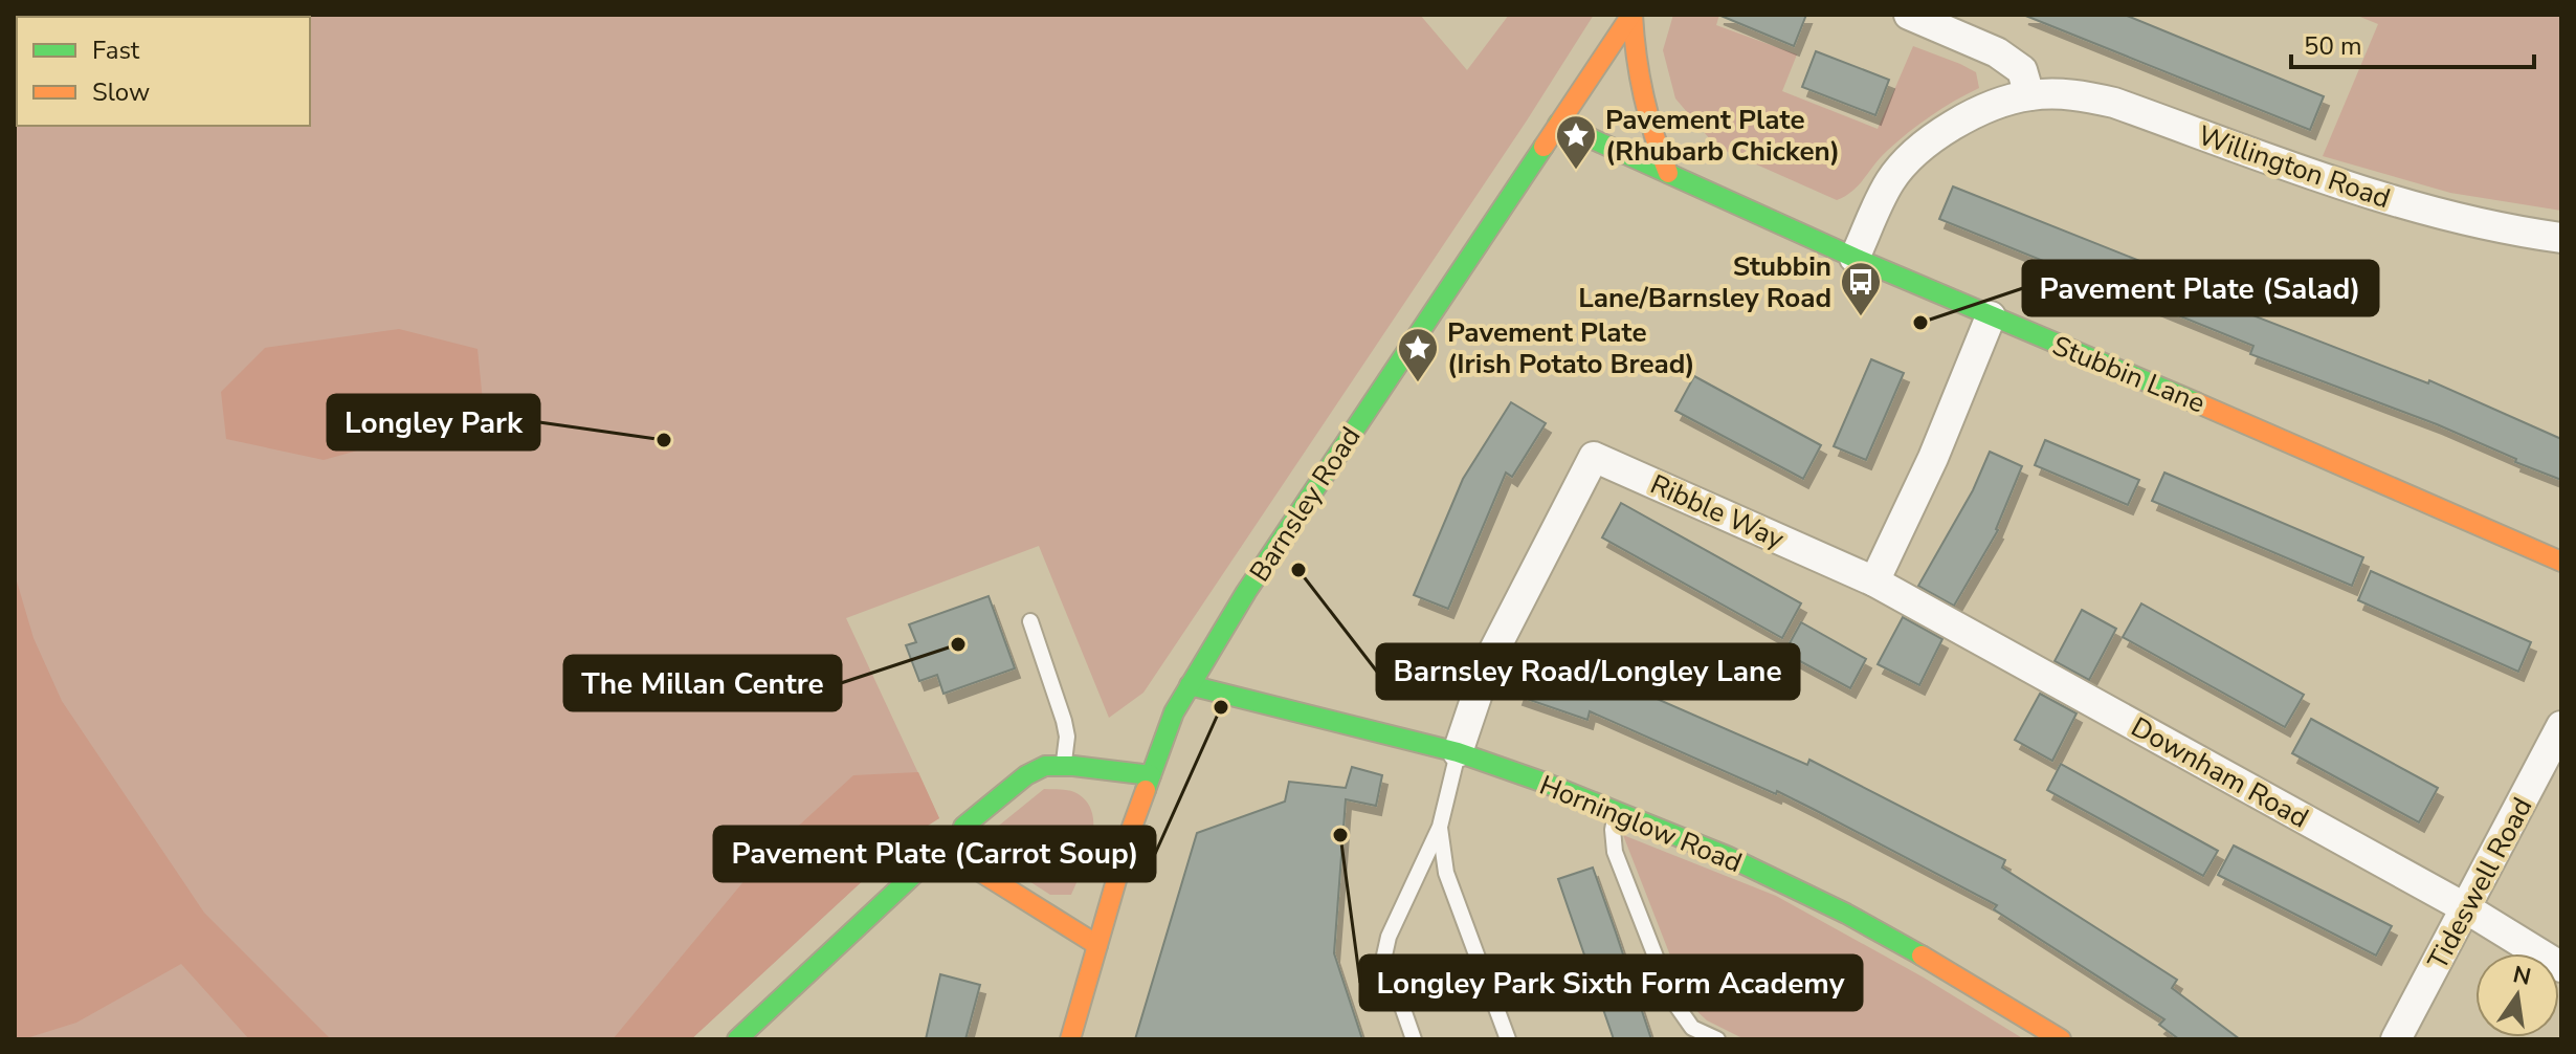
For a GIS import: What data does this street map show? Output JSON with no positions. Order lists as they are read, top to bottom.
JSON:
{
  "streets": {
    "main road": ["Stubbin Lane", "Barnsley Road", "Horninglow Road"],
    "street": [
      "Willington Road",
      "Ribble Way",
      "Downham Road",
      "Tideswell Road"
    ]
  },
  "crossings": [
    ["Willington Road", "Stubbin Lane"],
    ["Stubbin Lane", "Barnsley Road"],
    ["Barnsley Road", "Horninglow Road"],
    ["Ribble Way", "Downham Road"],
    ["Ribble Way", "Horninglow Road"],
    ["Downham Road", "Tideswell Road"]
  ],
  "places": {
    "place": ["Pavement Plate (Rhubarb Chicken)", "Pavement Plate (Irish Potato Bread)"],
    "bus stop": ["Stubbin Lane/Barnsley Road"],
    "other": [
      "Pavement Plate (Salad)",
      "Longley Park",
      "Barnsley Road/Longley Lane",
      "The Millan Centre",
      "Pavement Plate (Carrot Soup)",
      "Longley Park Sixth Form Academy"
    ]
  },
  "legend": ["Fast", "Slow"],
  "scale_bar": "50 m",
  "north": "top"
}
